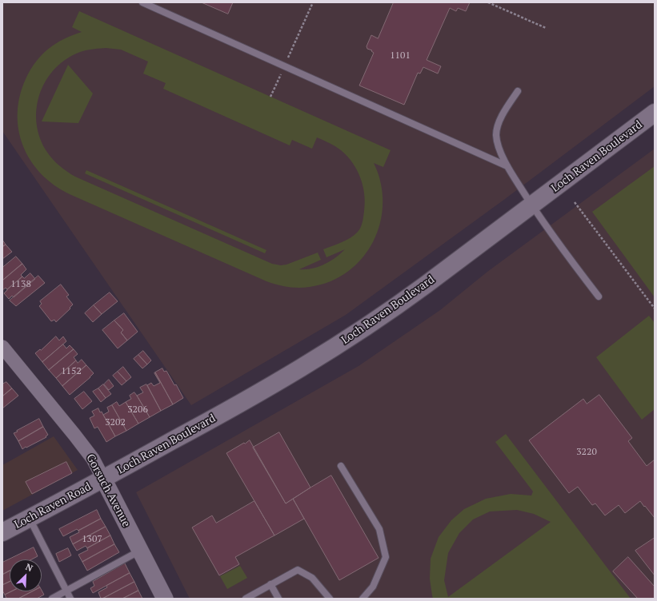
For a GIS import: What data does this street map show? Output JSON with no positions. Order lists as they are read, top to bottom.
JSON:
{
  "streets": {
    "main road": ["Loch Raven Boulevard", "Loch Raven Road"],
    "street": ["Gorsuch Avenue"]
  },
  "crossings": [
    ["Loch Raven Boulevard", "Gorsuch Avenue"],
    ["Loch Raven Boulevard", "Loch Raven Road"],
    ["Gorsuch Avenue", "Loch Raven Road"]
  ],
  "house_numbers": [
    "1101",
    "1138",
    "1152",
    "3206",
    "3202",
    "3220",
    "1307"
  ],
  "north": "top right"
}
